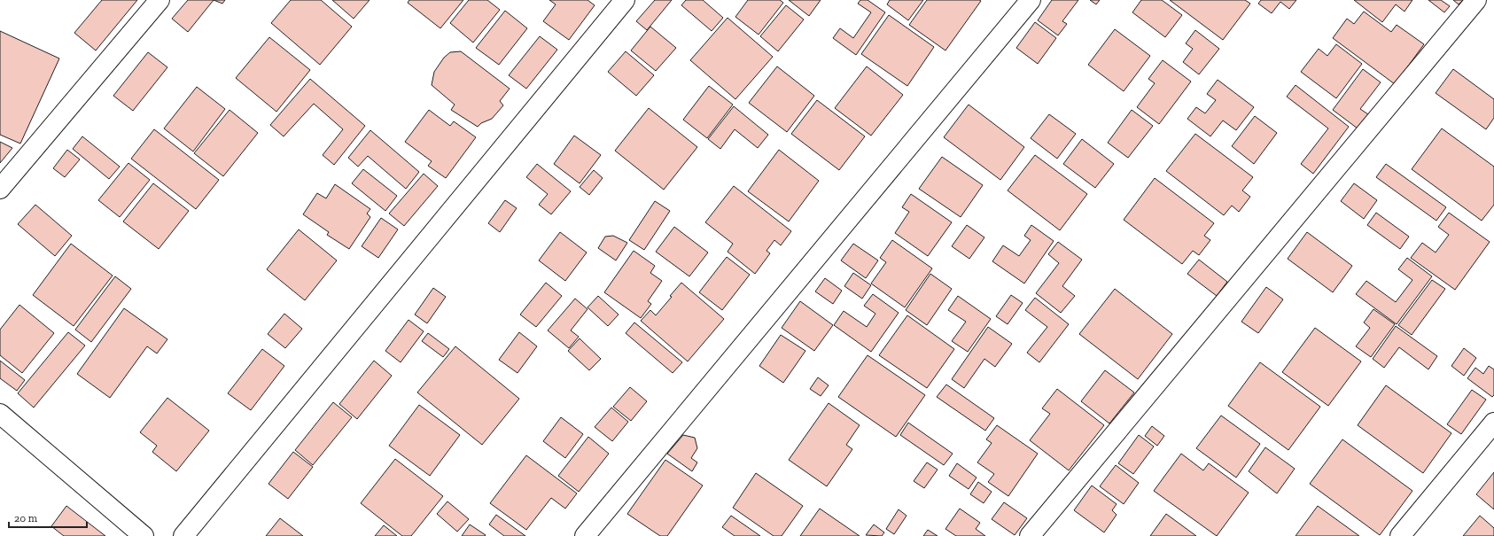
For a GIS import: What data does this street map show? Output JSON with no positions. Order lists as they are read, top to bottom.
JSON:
{
  "scale_bar": "20 m"
}
